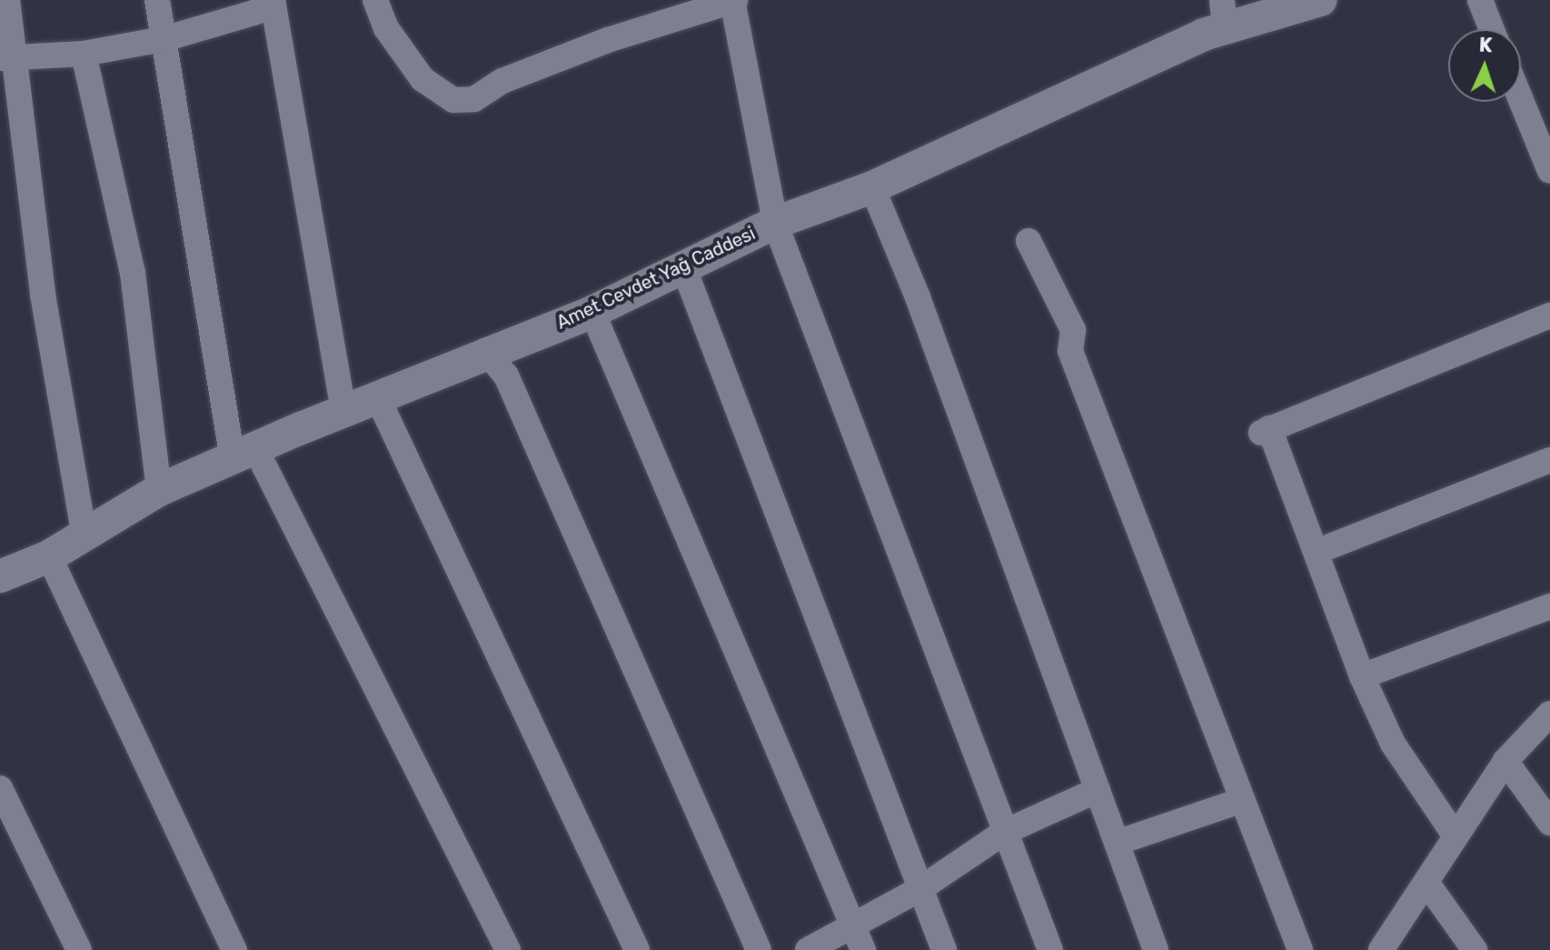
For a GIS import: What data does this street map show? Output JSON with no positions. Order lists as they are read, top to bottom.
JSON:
{
  "streets": {
    "street": ["Amet Cevdet Yağ Caddesi"]
  },
  "north": "top"
}
